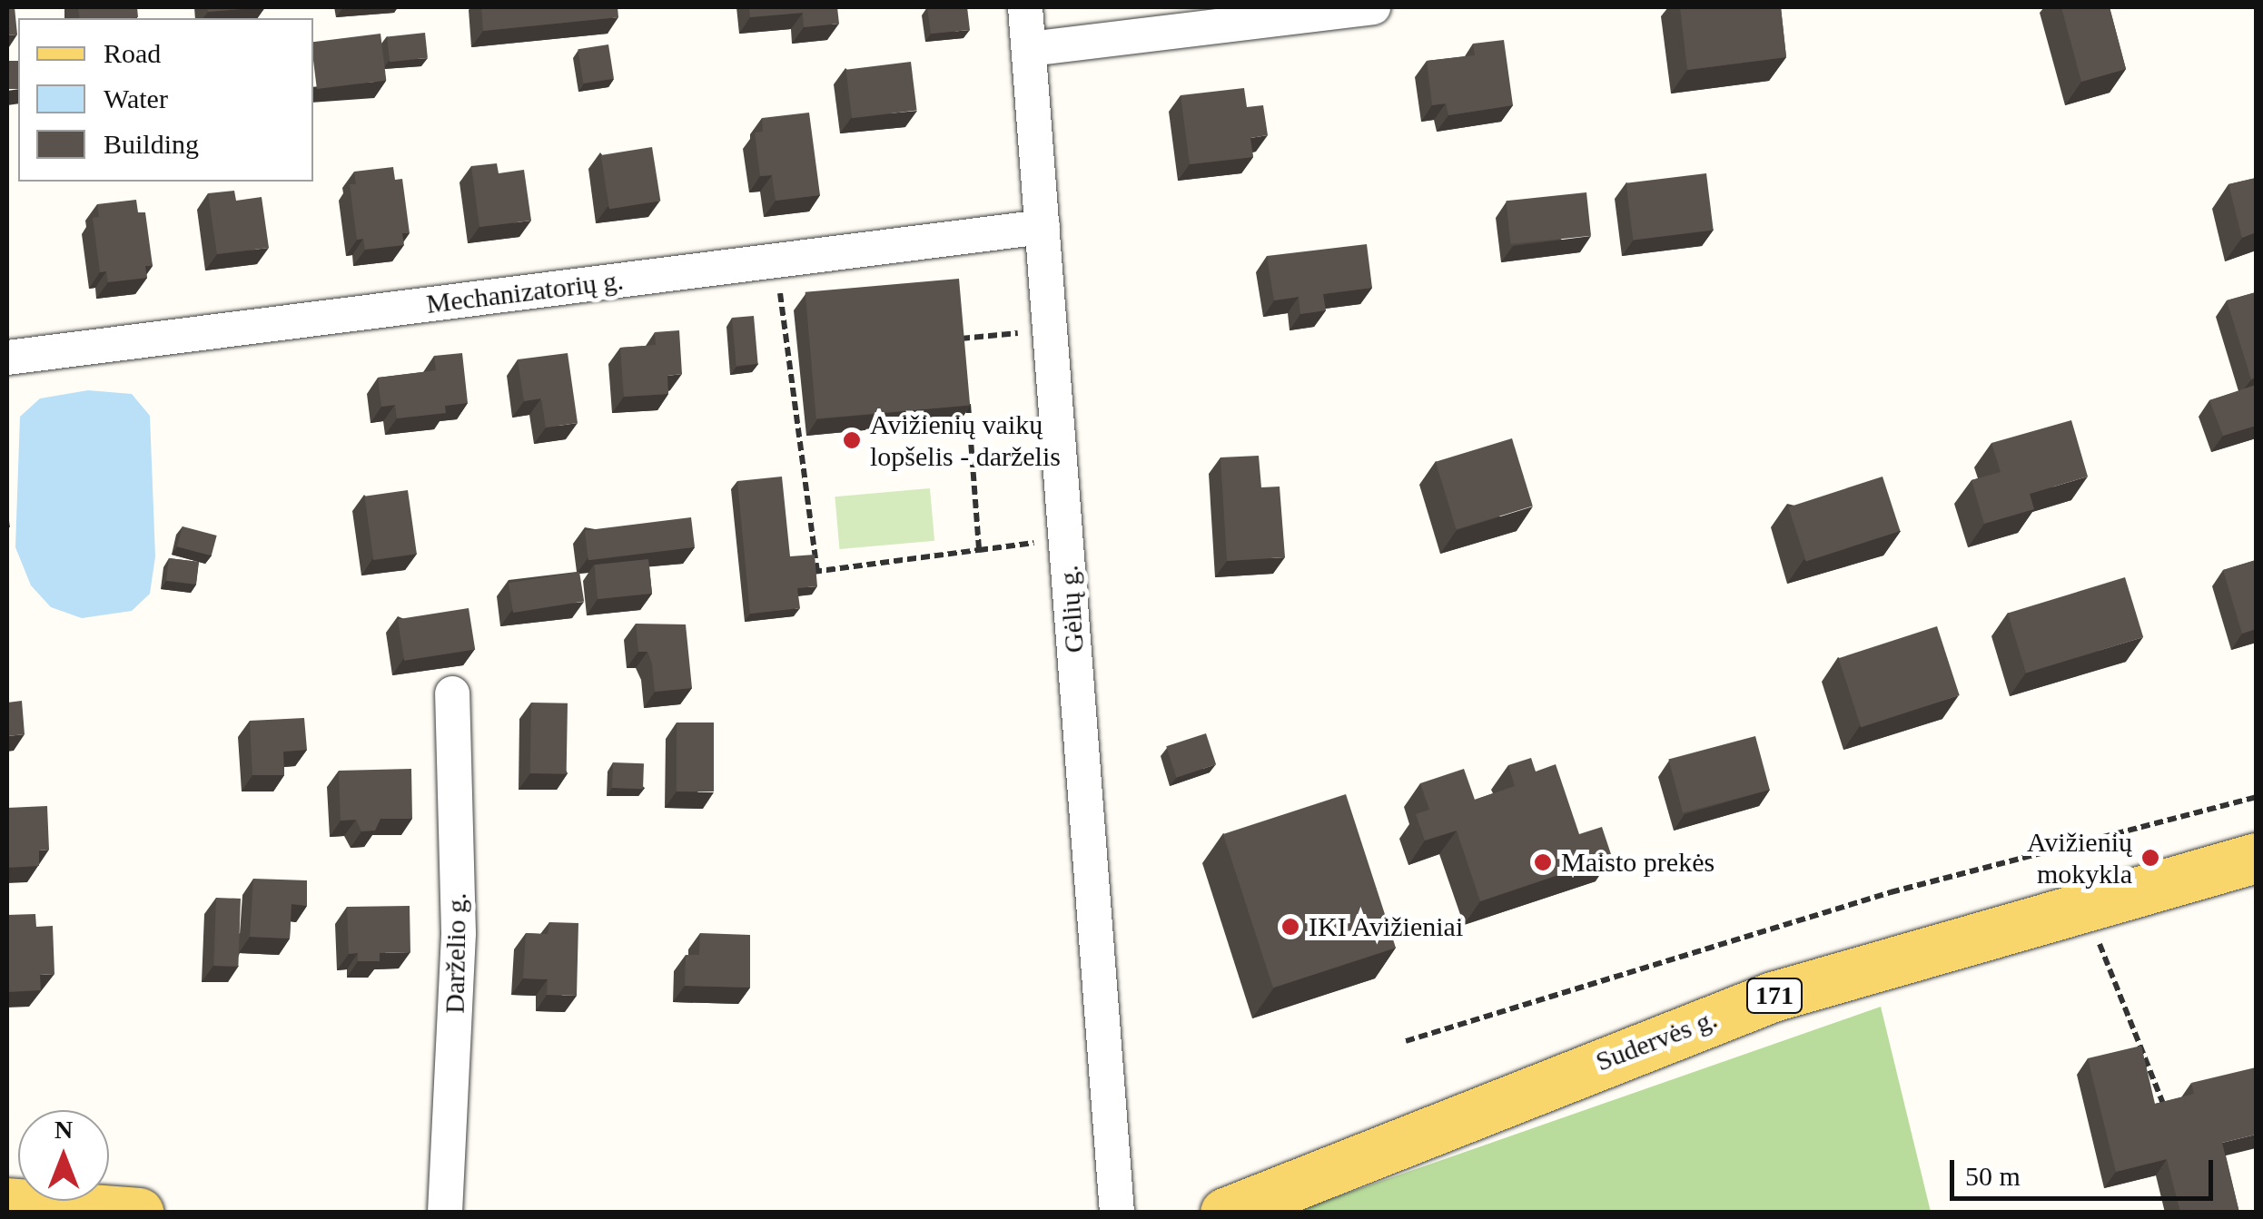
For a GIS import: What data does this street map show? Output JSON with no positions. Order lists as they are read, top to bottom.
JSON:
{
  "streets": {
    "main road": ["171", "Sudervės g."],
    "street": ["Mechanizatorių g.", "Gėlių g.", "Darželio g."]
  },
  "crossings": [
    ["Mechanizatorių g.", "Gėlių g."]
  ],
  "places": [
    "Avižienių vaikų lopšelis - darželis",
    "Avižienių mokykla",
    "Maisto prekės",
    "IKI Avižieniai"
  ],
  "legend": ["Road", "Water", "Building"],
  "scale_bar": "50 m",
  "north": "top"
}
